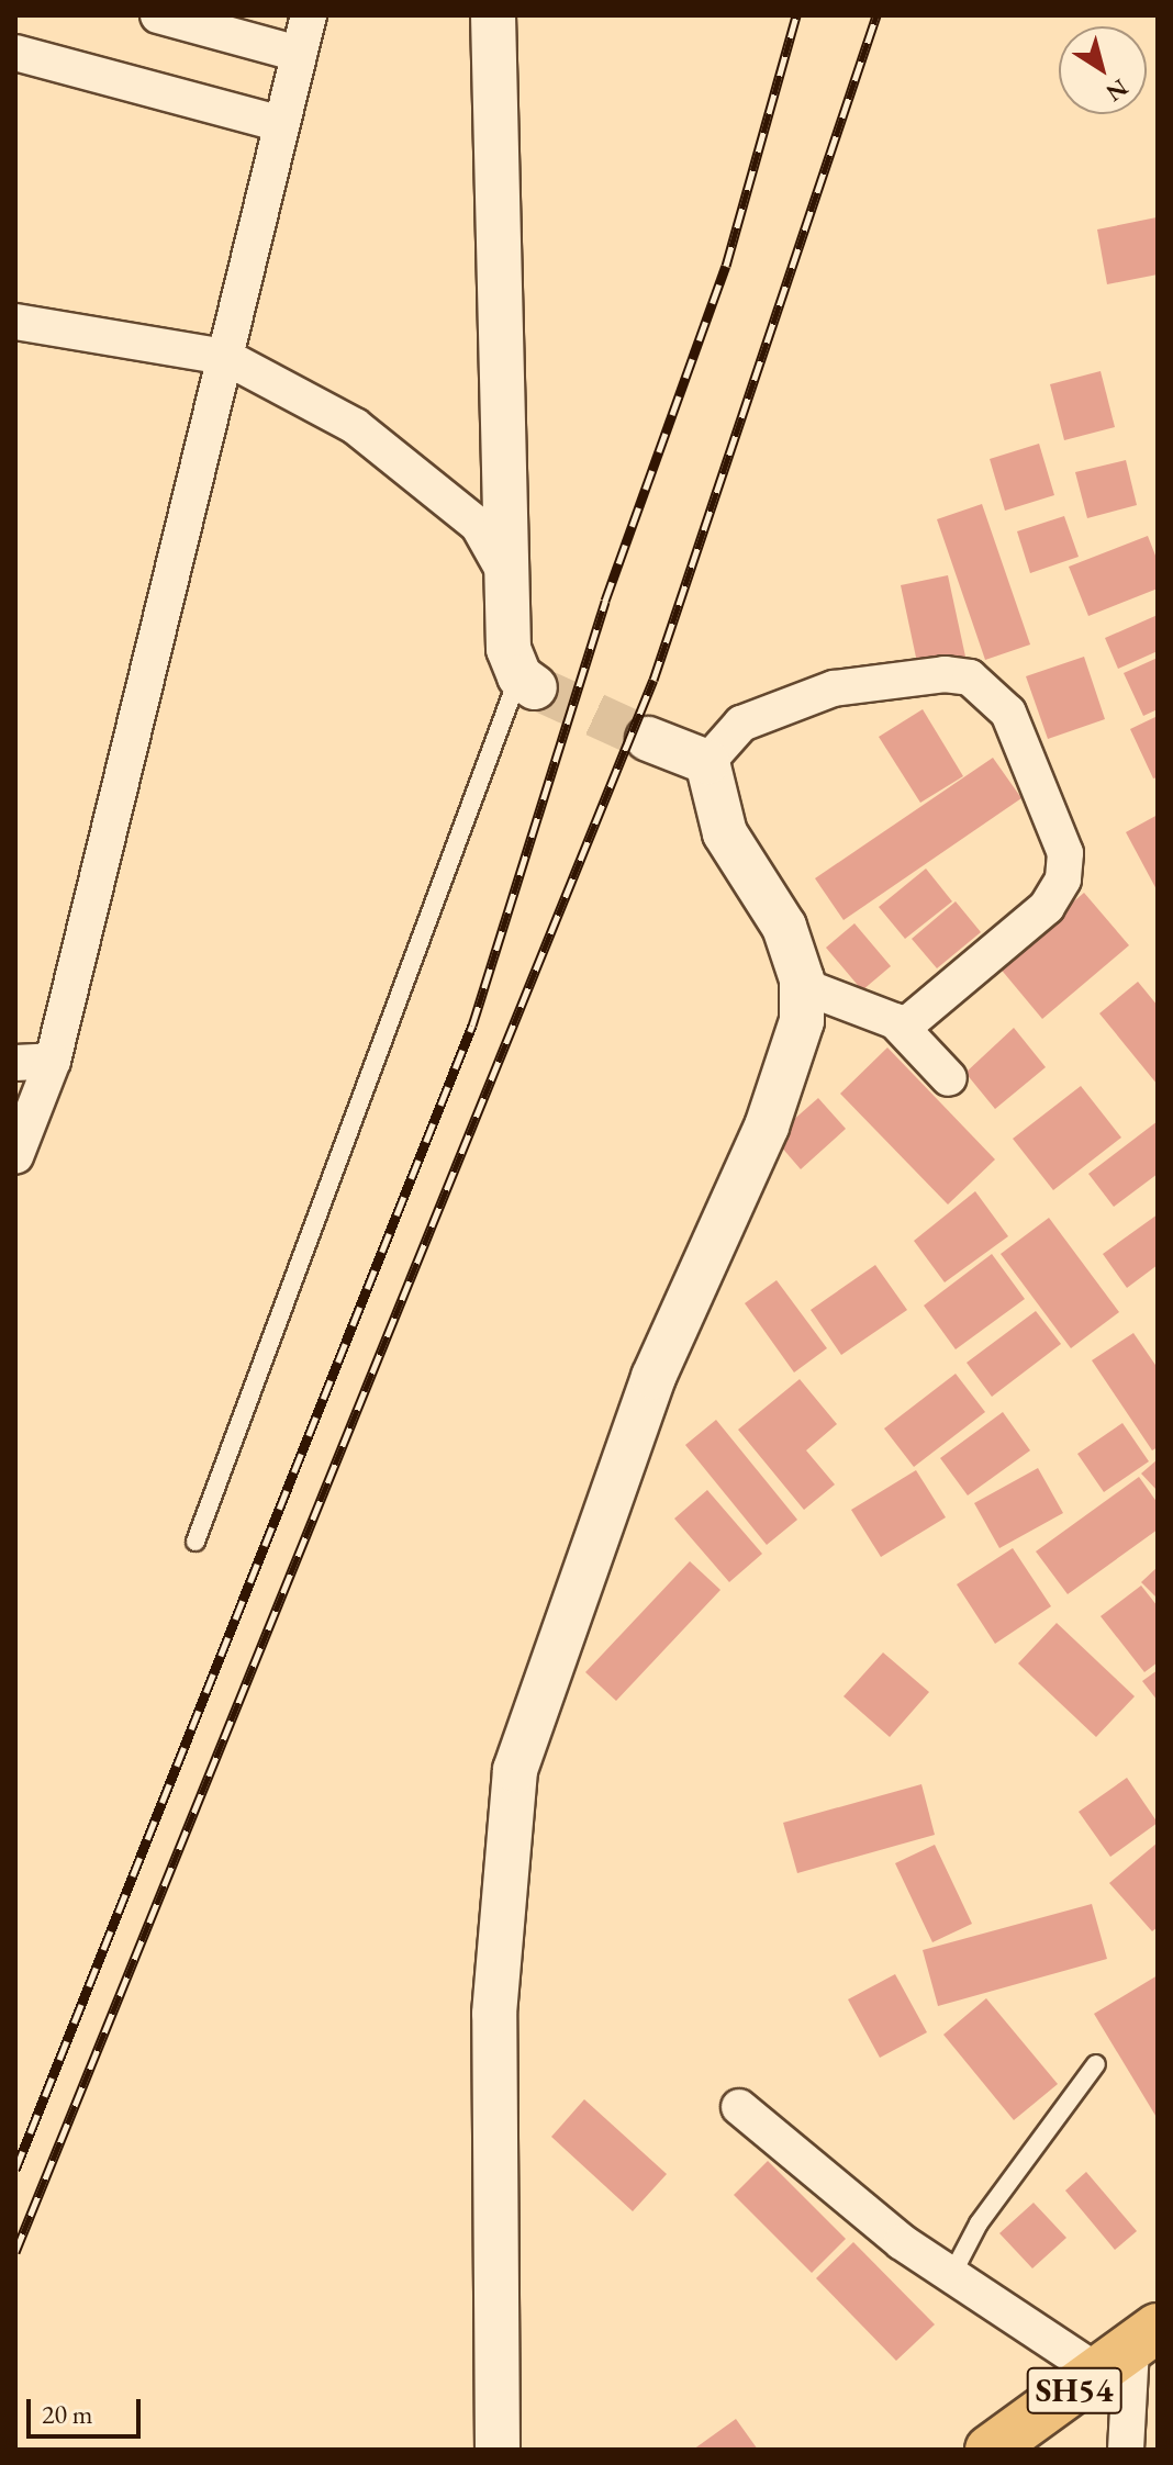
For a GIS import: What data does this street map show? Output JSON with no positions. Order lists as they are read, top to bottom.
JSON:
{
  "streets": {
    "main road": ["SH54"]
  },
  "scale_bar": "20 m",
  "north": "bottom right"
}
